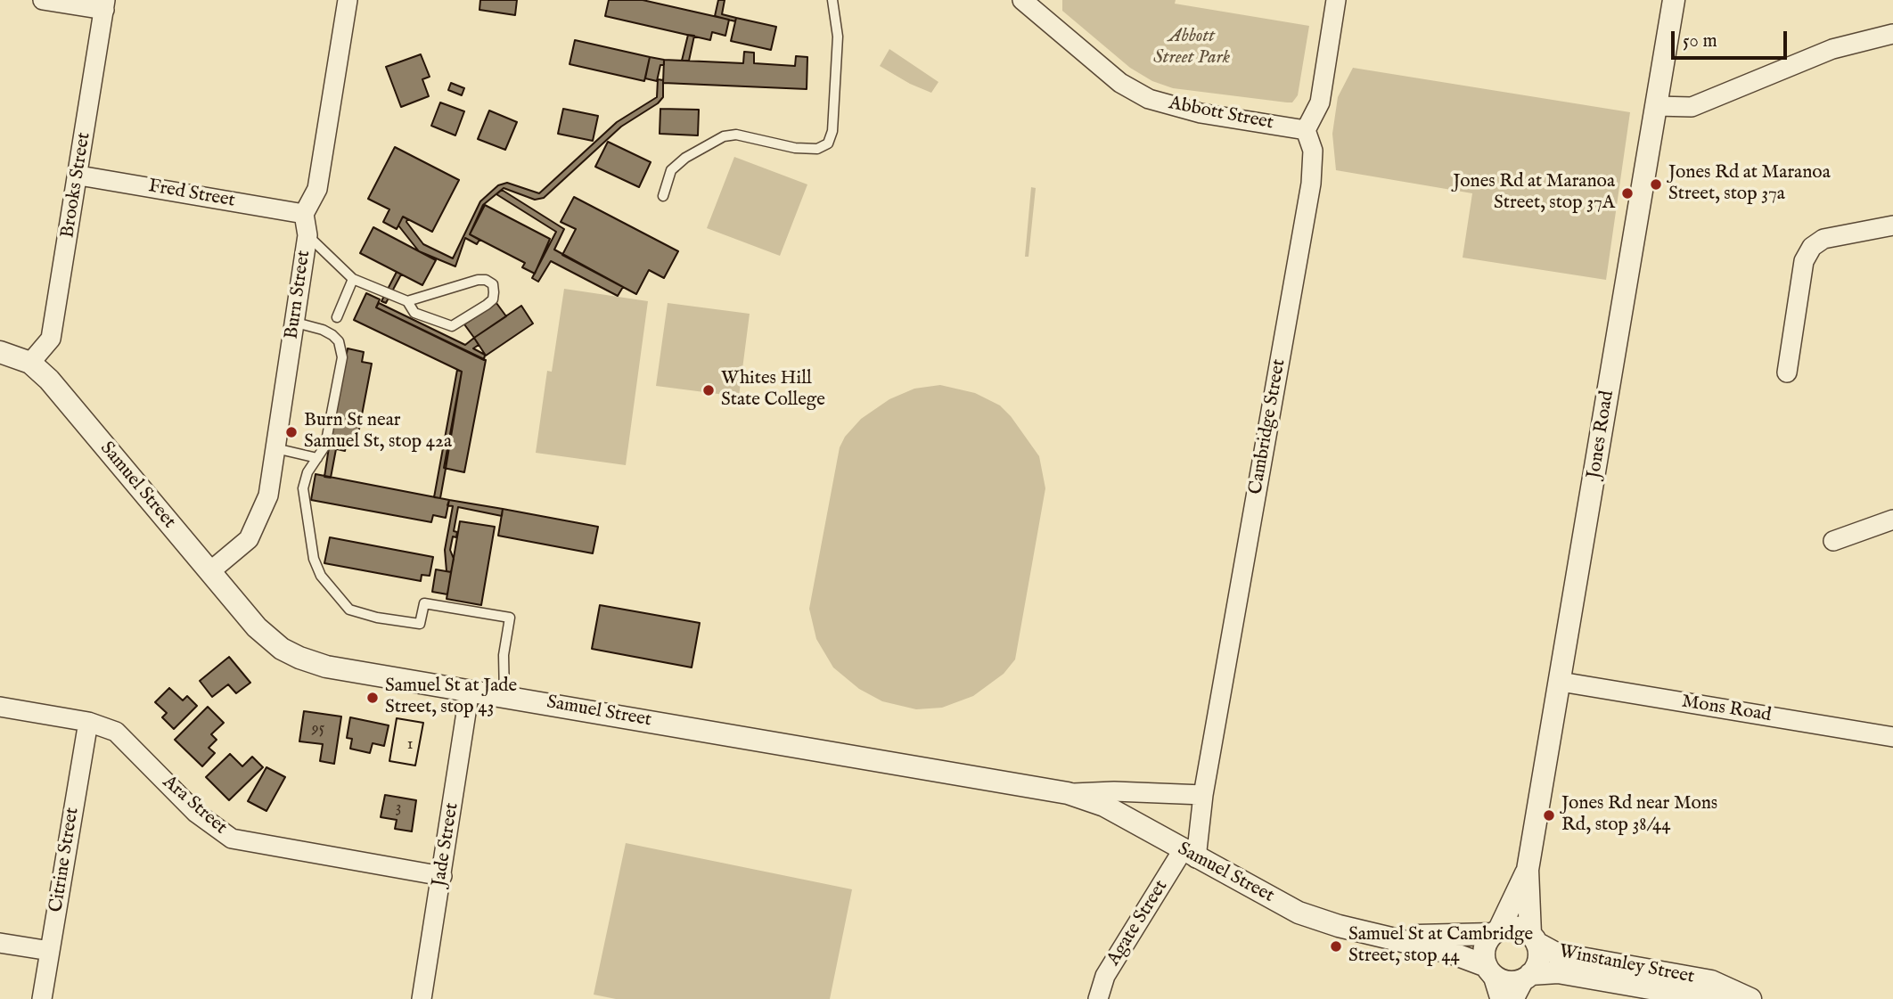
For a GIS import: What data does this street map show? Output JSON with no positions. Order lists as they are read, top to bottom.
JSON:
{
  "streets": {
    "street": [
      "Abbott Street",
      "Brooks Street",
      "Fred Street",
      "Burn Street",
      "Cambridge Street",
      "Jones Road",
      "Samuel Street",
      "Mons Road",
      "Ara Street",
      "Jade Street",
      "Citrine Street",
      "Agate Street",
      "Winstanley Street"
    ]
  },
  "crossings": [
    ["Abbott Street", "Cambridge Street"],
    ["Brooks Street", "Fred Street"],
    ["Brooks Street", "Samuel Street"],
    ["Fred Street", "Burn Street"],
    ["Burn Street", "Samuel Street"],
    ["Cambridge Street", "Samuel Street"],
    ["Cambridge Street", "Agate Street"],
    ["Jones Road", "Samuel Street"],
    ["Jones Road", "Mons Road"],
    ["Jones Road", "Winstanley Street"],
    ["Samuel Street", "Jade Street"],
    ["Samuel Street", "Agate Street"],
    ["Samuel Street", "Winstanley Street"],
    ["Ara Street", "Jade Street"],
    ["Ara Street", "Citrine Street"]
  ],
  "parks": ["Abbott Street Park"],
  "places": [
    "Jones Rd at Maranoa Street, stop 37a",
    "Jones Rd at Maranoa Street, stop 37A",
    "Whites Hill State College",
    "Burn St near Samuel St, stop 42a",
    "Samuel St at Jade Street, stop 43",
    "Jones Rd near Mons Rd, stop 38/44",
    "Samuel St at Cambridge Street, stop 44"
  ],
  "house_numbers": ["95", "1", "3"],
  "scale_bar": "50 m"
}
